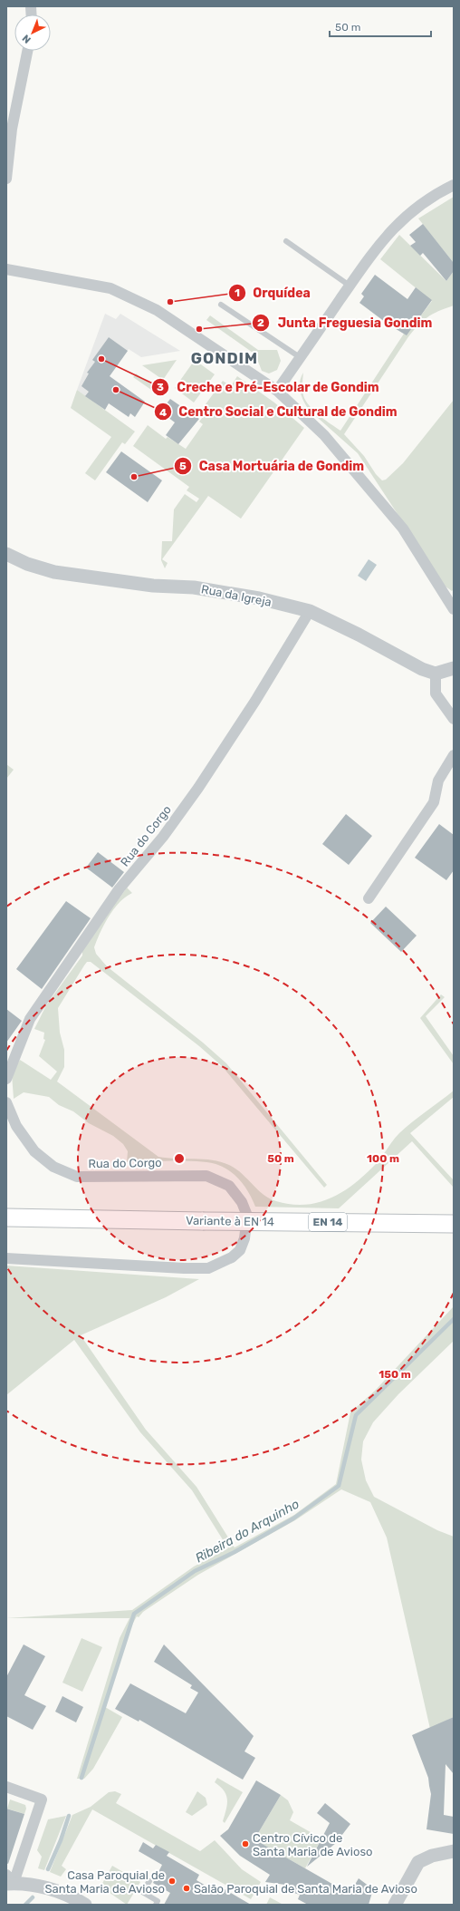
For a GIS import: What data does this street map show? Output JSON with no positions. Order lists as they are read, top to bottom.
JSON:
{
  "streets": {
    "main road": ["Variante à EN 14", "EN 14"],
    "street": ["Rua da Igreja", "Rua do Corgo"]
  },
  "crossings": [
    ["Rua da Igreja", "Rua do Corgo"]
  ],
  "districts": ["GONDIM"],
  "water": ["Ribeira do Arquinho"],
  "places": [
    "Orquídea",
    "Junta Freguesia Gondim",
    "Creche e Pré-Escolar de Gondim",
    "Centro Social e Cultural de Gondim",
    "Casa Mortuária de Gondim",
    "Centro Cívico de Santa Maria de Avioso",
    "Casa Paroquial de Santa Maria de Avioso",
    "Salão Paroquial de Santa Maria de Avioso"
  ],
  "scale_bar": "50 m",
  "north": "bottom left",
  "rings": ["50 m", "100 m", "150 m"]
}
